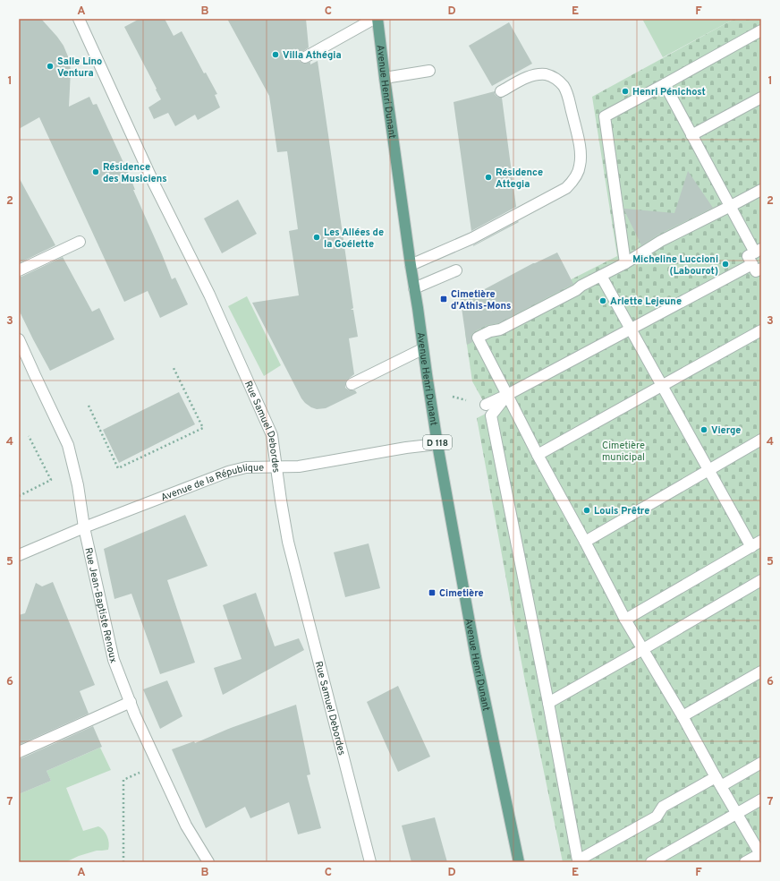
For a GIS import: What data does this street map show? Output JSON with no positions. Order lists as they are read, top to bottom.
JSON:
{
  "streets": {
    "main road": ["Avenue Henri Dunant", "D 118"],
    "street": ["Rue Samuel Debordes", "Avenue de la République", "Rue Jean-Baptiste Renoux"]
  },
  "crossings": [
    ["Avenue Henri Dunant", "Avenue de la République"],
    ["Rue Samuel Debordes", "Avenue de la République"],
    ["Avenue de la République", "Rue Jean-Baptiste Renoux"]
  ],
  "parks": ["Cimetière municipal"],
  "places": {
    "other": [
      "Villa Athégia",
      "Salle Lino Ventura",
      "Henri Pénichost",
      "Résidence des Musiciens",
      "Résidence Attegia",
      "Les Allées de la Goélette",
      "Micheline Luccioni (Labourot)",
      "Arlette Lejeune",
      "Vierge",
      "Louis Prêtre"
    ],
    "transit": ["Cimetière d'Athis-Mons", "Cimetière"]
  },
  "grid": {
    "columns": [
      "A",
      "B",
      "C",
      "D",
      "E",
      "F"
    ],
    "rows": [
      "1",
      "2",
      "3",
      "4",
      "5",
      "6",
      "7"
    ]
  }
}
